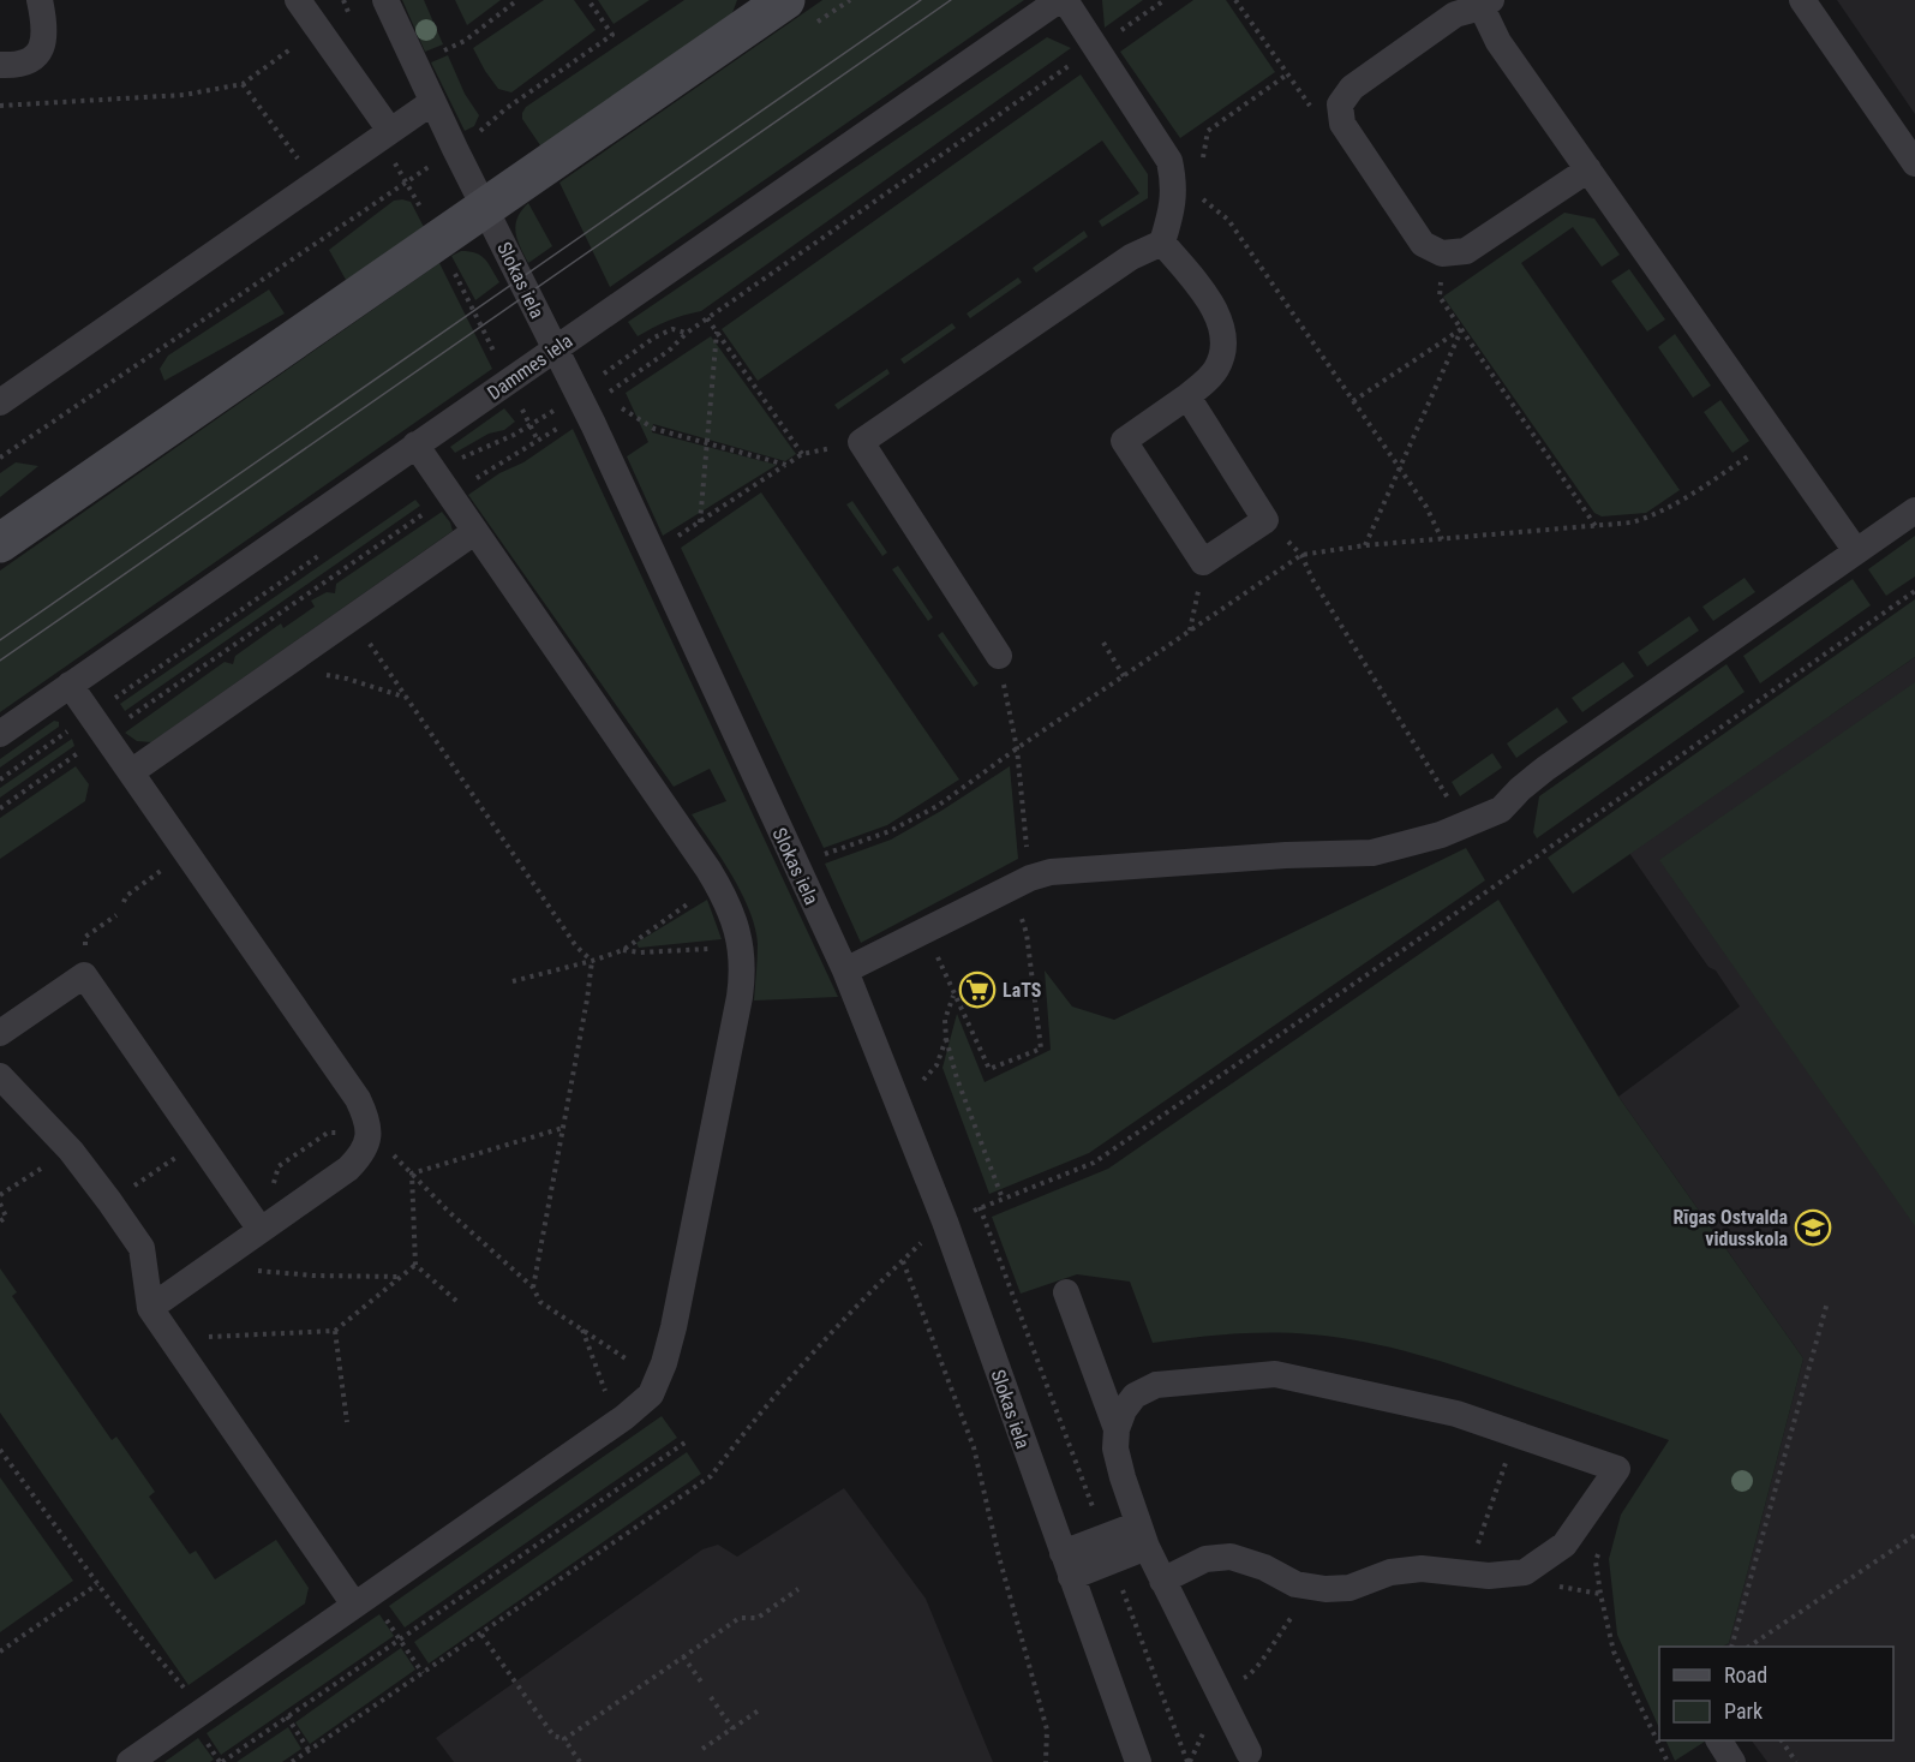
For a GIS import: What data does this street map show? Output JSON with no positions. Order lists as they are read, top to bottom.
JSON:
{
  "streets": {
    "street": ["Slokas iela", "Dammes iela"]
  },
  "crossings": [
    ["Slokas iela", "Dammes iela"]
  ],
  "places": {
    "supermarket": ["LaTS"],
    "school or university": ["Rīgas Ostvalda vidusskola"]
  },
  "legend": ["Road", "Park"]
}
